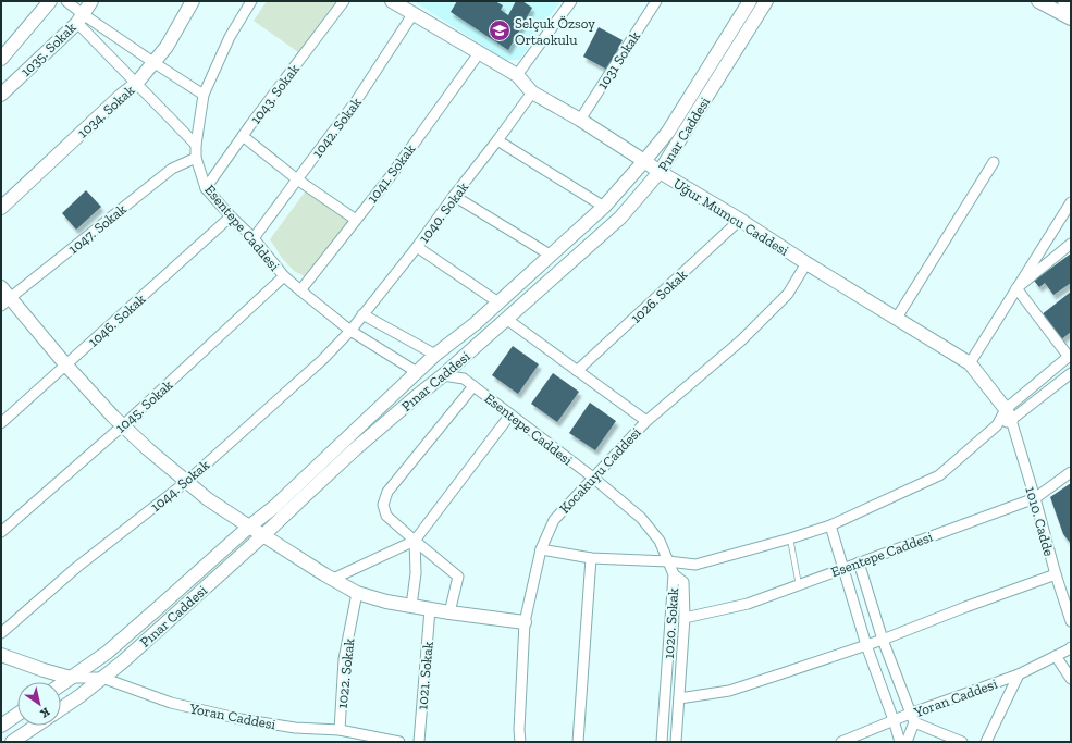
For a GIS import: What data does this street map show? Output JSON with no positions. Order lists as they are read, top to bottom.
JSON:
{
  "streets": {
    "main road": [
      "1035. Sokak",
      "1034. Sokak",
      "Pınar Caddesi",
      "Uğur Mumcu Caddesi"
    ],
    "street": [
      "1031 Sokak",
      "1043. Sokak",
      "1042. Sokak",
      "1041. Sokak",
      "1040. Sokak",
      "Esentepe Caddesi",
      "1047. Sokak",
      "1026. Sokak",
      "1046. Sokak",
      "1045. Sokak",
      "Kocakuyu Caddesi",
      "1044. Sokak",
      "1010. Cadde",
      "1020. Sokak",
      "1022. Sokak",
      "1021. Sokak",
      "Yoran Caddesi"
    ]
  },
  "crossings": [
    ["1031 Sokak", "Uğur Mumcu Caddesi"],
    ["1043. Sokak", "Esentepe Caddesi"],
    ["1042. Sokak", "Uğur Mumcu Caddesi"],
    ["1042. Sokak", "Esentepe Caddesi"],
    ["Pınar Caddesi", "Uğur Mumcu Caddesi"],
    ["Pınar Caddesi", "Esentepe Caddesi"],
    ["Pınar Caddesi", "Yoran Caddesi"],
    ["1041. Sokak", "Uğur Mumcu Caddesi"],
    ["1041. Sokak", "Esentepe Caddesi"],
    ["1040. Sokak", "Uğur Mumcu Caddesi"],
    ["1040. Sokak", "Esentepe Caddesi"],
    ["1040. Sokak", "1044. Sokak"],
    ["Uğur Mumcu Caddesi", "1026. Sokak"],
    ["Uğur Mumcu Caddesi", "Kocakuyu Caddesi"],
    ["Uğur Mumcu Caddesi", "1010. Cadde"],
    ["Esentepe Caddesi", "1047. Sokak"],
    ["Esentepe Caddesi", "1046. Sokak"],
    ["Esentepe Caddesi", "1045. Sokak"],
    ["Esentepe Caddesi", "Kocakuyu Caddesi"],
    ["Esentepe Caddesi", "1044. Sokak"],
    ["Esentepe Caddesi", "1010. Cadde"],
    ["Esentepe Caddesi", "1020. Sokak"],
    ["1022. Sokak", "Yoran Caddesi"]
  ],
  "places": {
    "school or university": ["Selçuk Özsoy Ortaokulu"]
  },
  "north": "bottom right"
}
